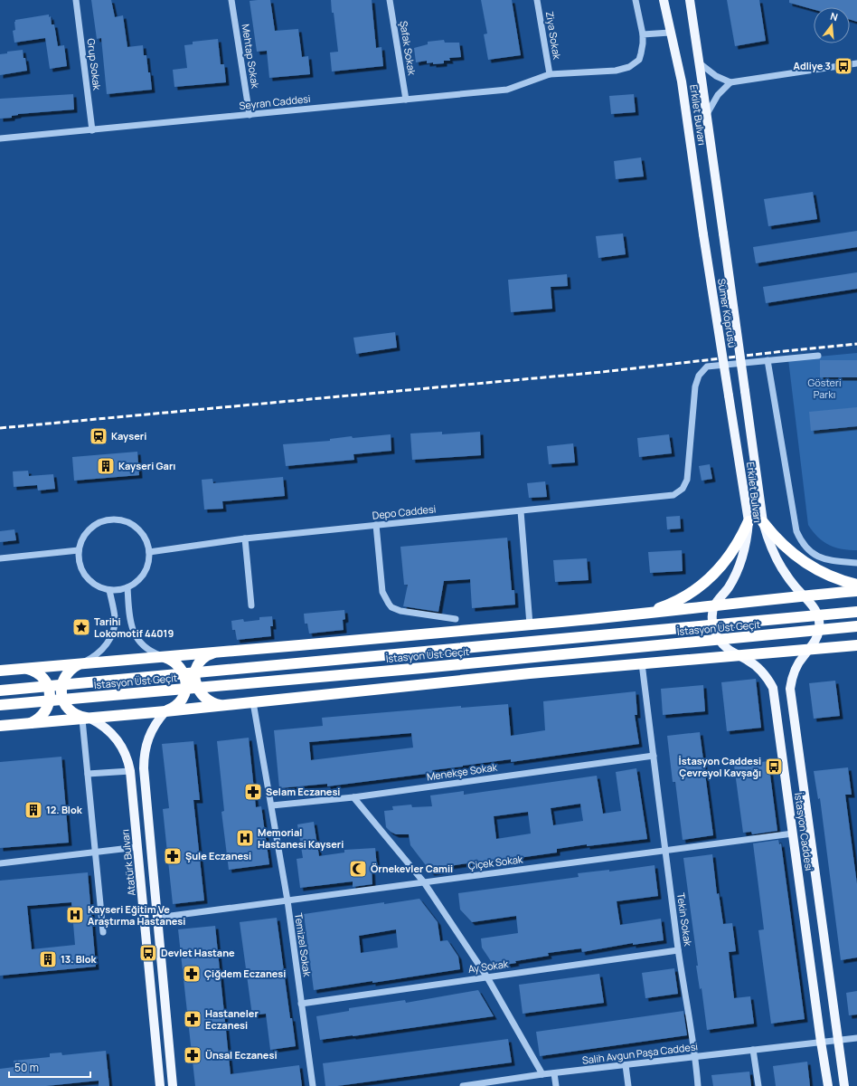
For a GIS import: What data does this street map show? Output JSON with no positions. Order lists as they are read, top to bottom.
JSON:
{
  "streets": {
    "highway": ["İstasyon Üst Geçit"],
    "main road": [
      "Erkilet Bulvarı",
      "Sümer Köprüsü",
      "İstasyon Caddesi",
      "Atatürk Bulvarı"
    ],
    "street": [
      "Ziya Sokak",
      "Şafak Sokak",
      "Mehtap Sokak",
      "Grup Sokak",
      "Seyran Caddesi",
      "Depo Caddesi",
      "Menekşe Sokak",
      "Çiçek Sokak",
      "Tekin Sokak",
      "Temizel Sokak",
      "Ay Sokak",
      "Salih Avgun Paşa Caddesi"
    ]
  },
  "crossings": [
    ["Ziya Sokak", "Seyran Caddesi"],
    ["Şafak Sokak", "Seyran Caddesi"],
    ["Mehtap Sokak", "Seyran Caddesi"],
    ["Grup Sokak", "Seyran Caddesi"],
    ["Erkilet Bulvarı", "Sümer Köprüsü"],
    ["Erkilet Bulvarı", "İstasyon Caddesi"],
    ["Menekşe Sokak", "Tekin Sokak"],
    ["Menekşe Sokak", "Temizel Sokak"],
    ["İstasyon Caddesi", "Çiçek Sokak"],
    ["İstasyon Caddesi", "Salih Avgun Paşa Caddesi"],
    ["Çiçek Sokak", "Tekin Sokak"],
    ["Çiçek Sokak", "Temizel Sokak"],
    ["Tekin Sokak", "Ay Sokak"],
    ["Tekin Sokak", "Salih Avgun Paşa Caddesi"],
    ["Temizel Sokak", "Ay Sokak"]
  ],
  "parks": ["Gösteri Parkı"],
  "places": {
    "bus stop": ["Adliye 3", "İstasyon Caddesi Çevreyol Kavşağı", "Devlet Hastane"],
    "station": ["Kayseri"],
    "building": ["Kayseri Garı", "12. Blok", "13. Blok"],
    "place": ["Tarihi Lokomotif 44019"],
    "pharmacy": [
      "Selam Eczanesi",
      "Şule Eczanesi",
      "Çiğdem Eczanesi",
      "Hastaneler Eczanesi",
      "Ünsal Eczanesi"
    ],
    "hospital": ["Memorial Hastanesi Kayseri", "Kayseri Eğitim Ve Araştırma Hastanesi"],
    "mosque": ["Örnekevler Camii"]
  },
  "scale_bar": "50 m",
  "north": "top"
}
